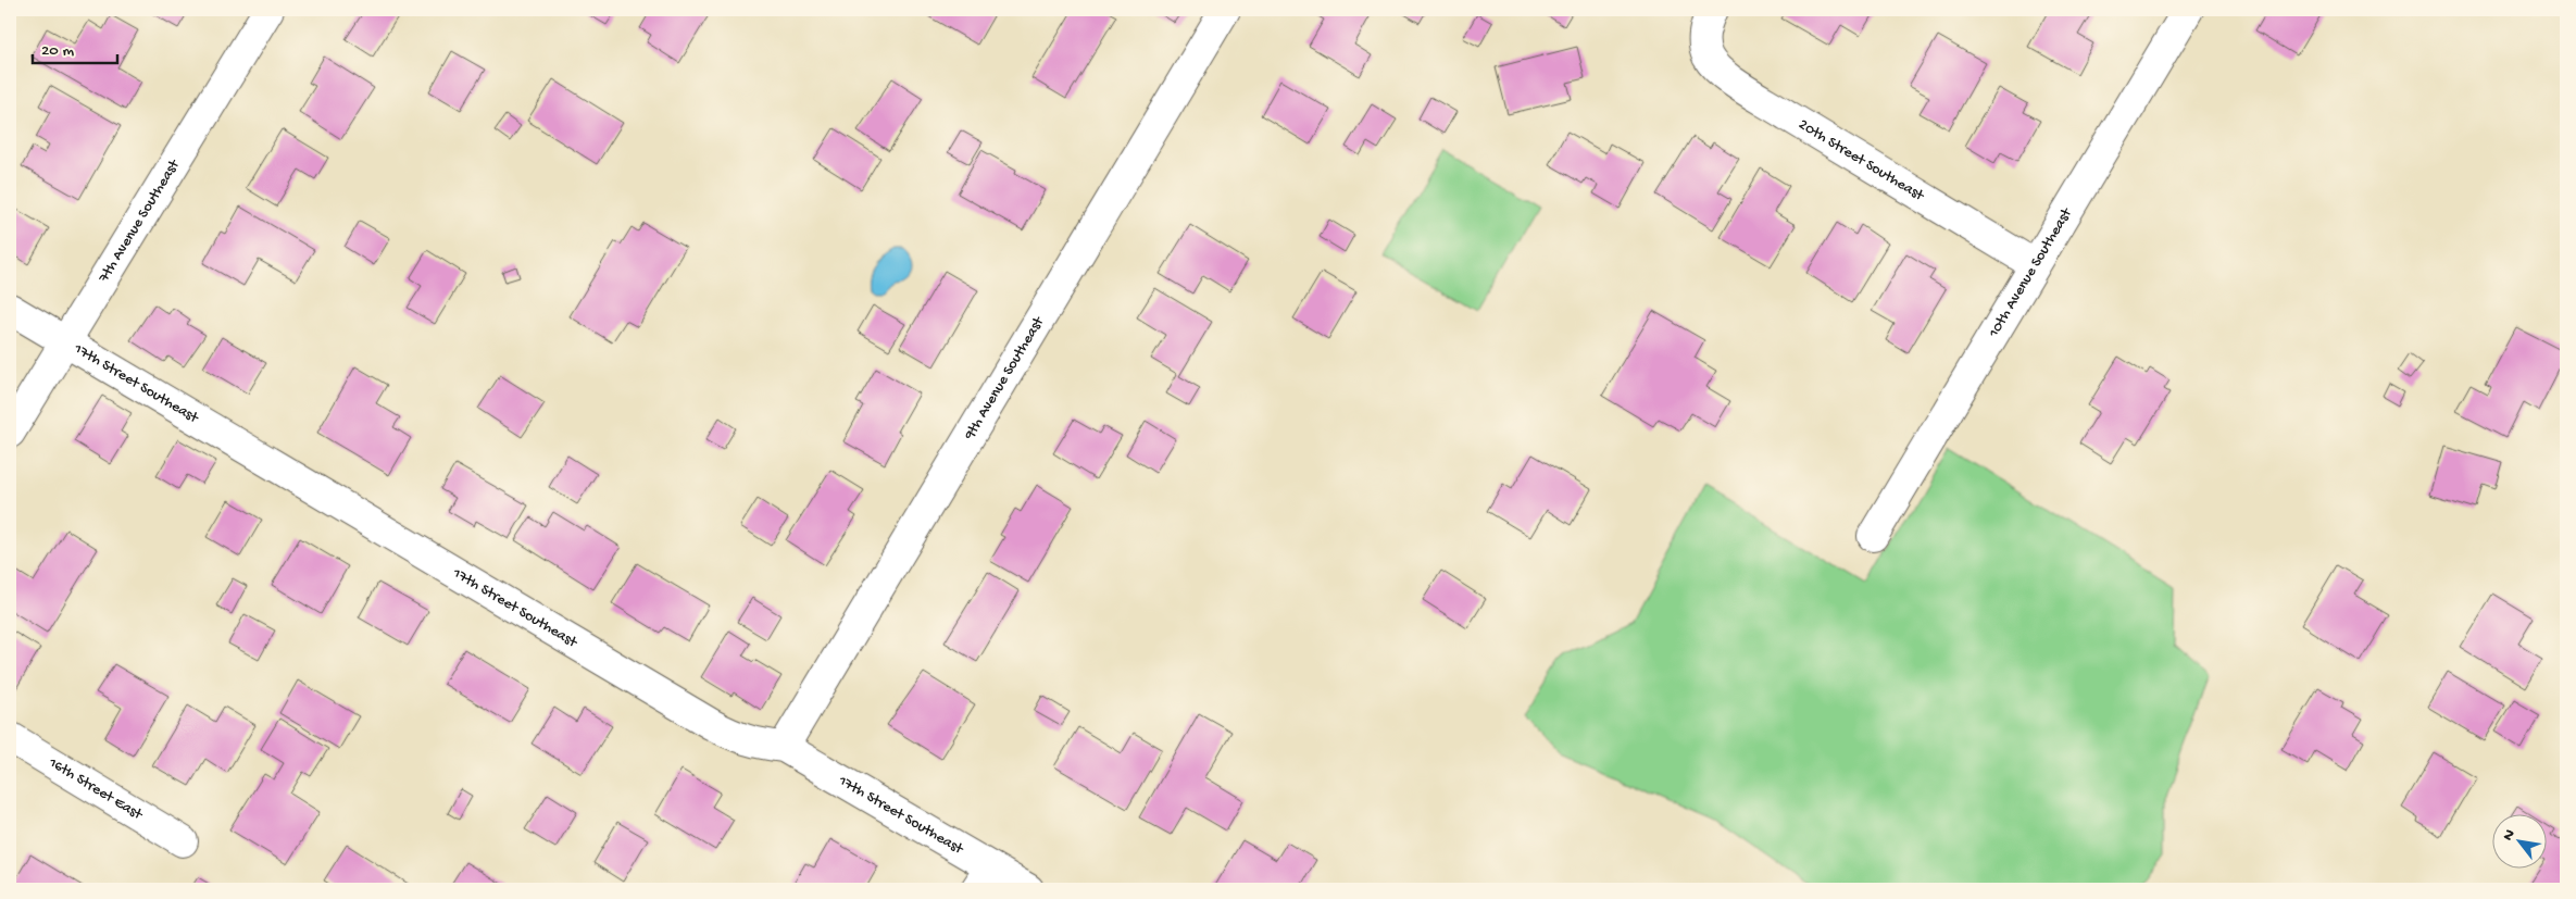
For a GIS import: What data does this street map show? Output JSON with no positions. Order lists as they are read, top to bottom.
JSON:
{
  "streets": {
    "street": [
      "20th Street Southeast",
      "7th Avenue Southeast",
      "10th Avenue Southeast",
      "9th Avenue Southeast",
      "17th Street Southeast",
      "16th Street East"
    ]
  },
  "crossings": [
    ["20th Street Southeast", "10th Avenue Southeast"],
    ["7th Avenue Southeast", "17th Street Southeast"],
    ["9th Avenue Southeast", "17th Street Southeast"]
  ],
  "scale_bar": "20 m",
  "north": "top left"
}
